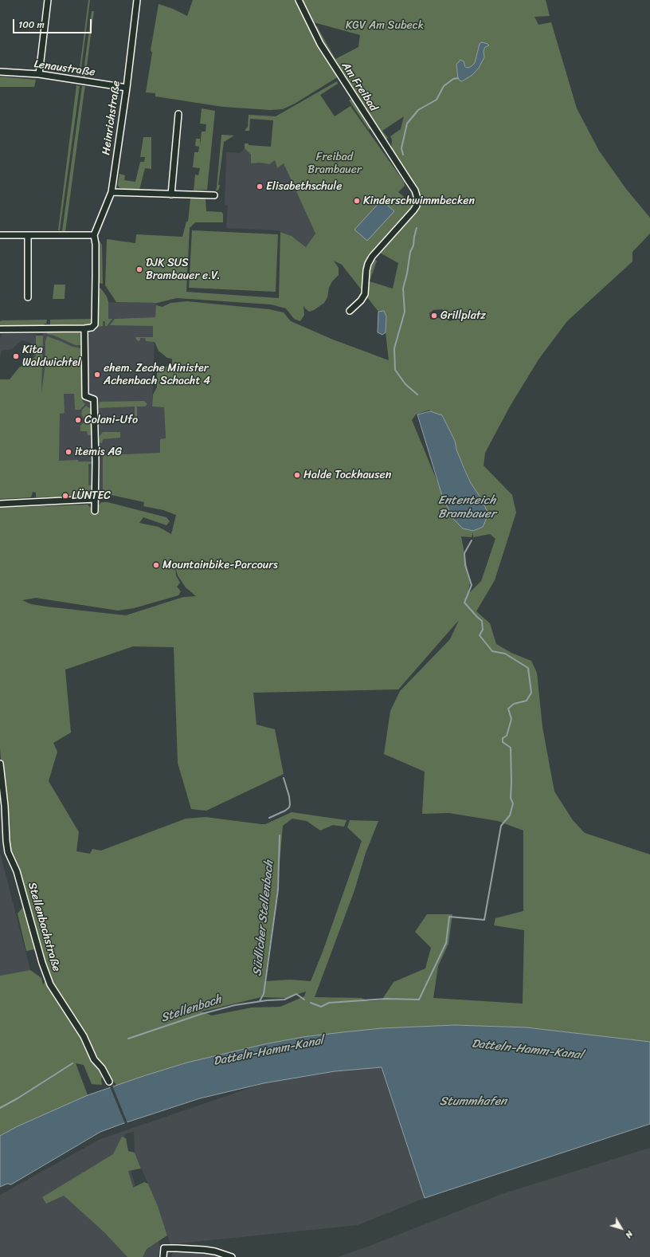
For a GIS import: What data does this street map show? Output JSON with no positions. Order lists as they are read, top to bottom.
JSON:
{
  "streets": {
    "street": [
      "Lenaustraße",
      "Am Freibad",
      "Heinrichstraße",
      "Stellenbachstraße"
    ]
  },
  "crossings": [
    ["Lenaustraße", "Heinrichstraße"]
  ],
  "water": [
    "Ententeich Brambauer",
    "Südlicher Stellenbach",
    "Stellenbach",
    "Datteln-Hamm-Kanal",
    "Stummhafen"
  ],
  "parks": ["KGV Am Subeck", "Freibad Brambauer"],
  "places": [
    "Elisabethschule",
    "Kinderschwimmbecken",
    "DJK SUS Brambauer e.V.",
    "Grillplatz",
    "Kita Waldwichtel",
    "ehem. Zeche Minister Achenbach Schacht 4",
    "Colani-Ufo",
    "itemis AG",
    "Halde Tockhausen",
    "LÜNTEC",
    "Mountainbike-Parcours"
  ],
  "scale_bar": "100 m",
  "north": "bottom right"
}
